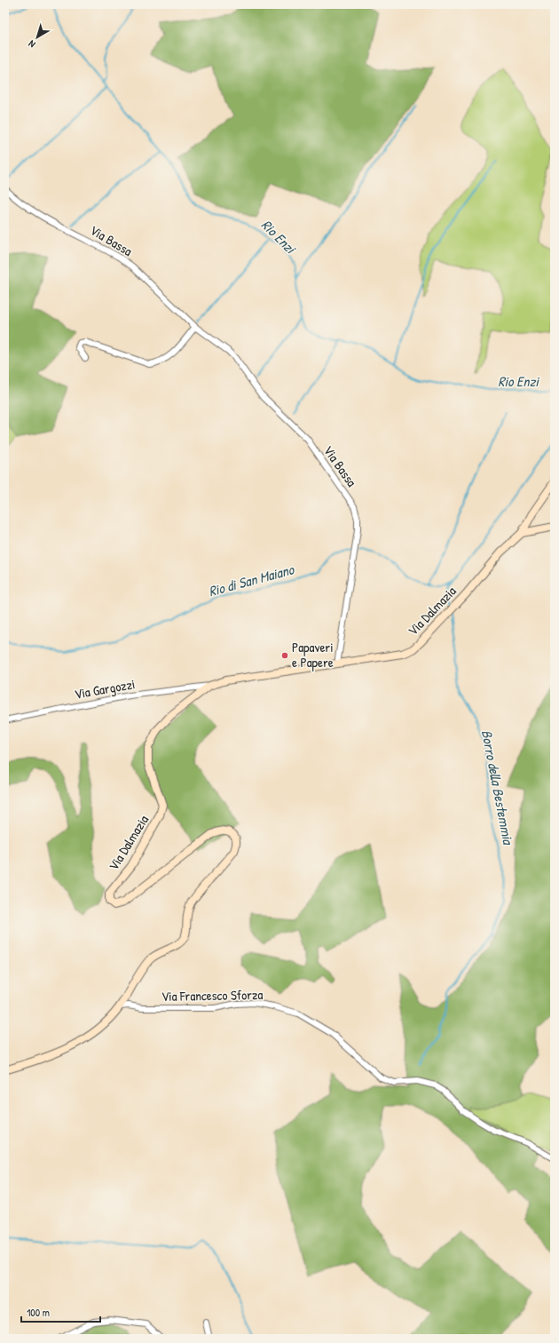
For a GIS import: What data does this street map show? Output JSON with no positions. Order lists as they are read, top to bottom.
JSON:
{
  "streets": {
    "main road": ["Via Dalmazia"],
    "street": ["Via Bassa", "Via Gargozzi", "Via Francesco Sforza"]
  },
  "crossings": [
    ["Via Bassa", "Via Dalmazia"],
    ["Via Dalmazia", "Via Gargozzi"],
    ["Via Dalmazia", "Via Francesco Sforza"]
  ],
  "water": ["Rio Enzi", "Rio di San Maiano", "Borro della Bestemmia"],
  "places": ["Papaveri e Papere"],
  "scale_bar": "100 m",
  "north": "bottom left"
}
